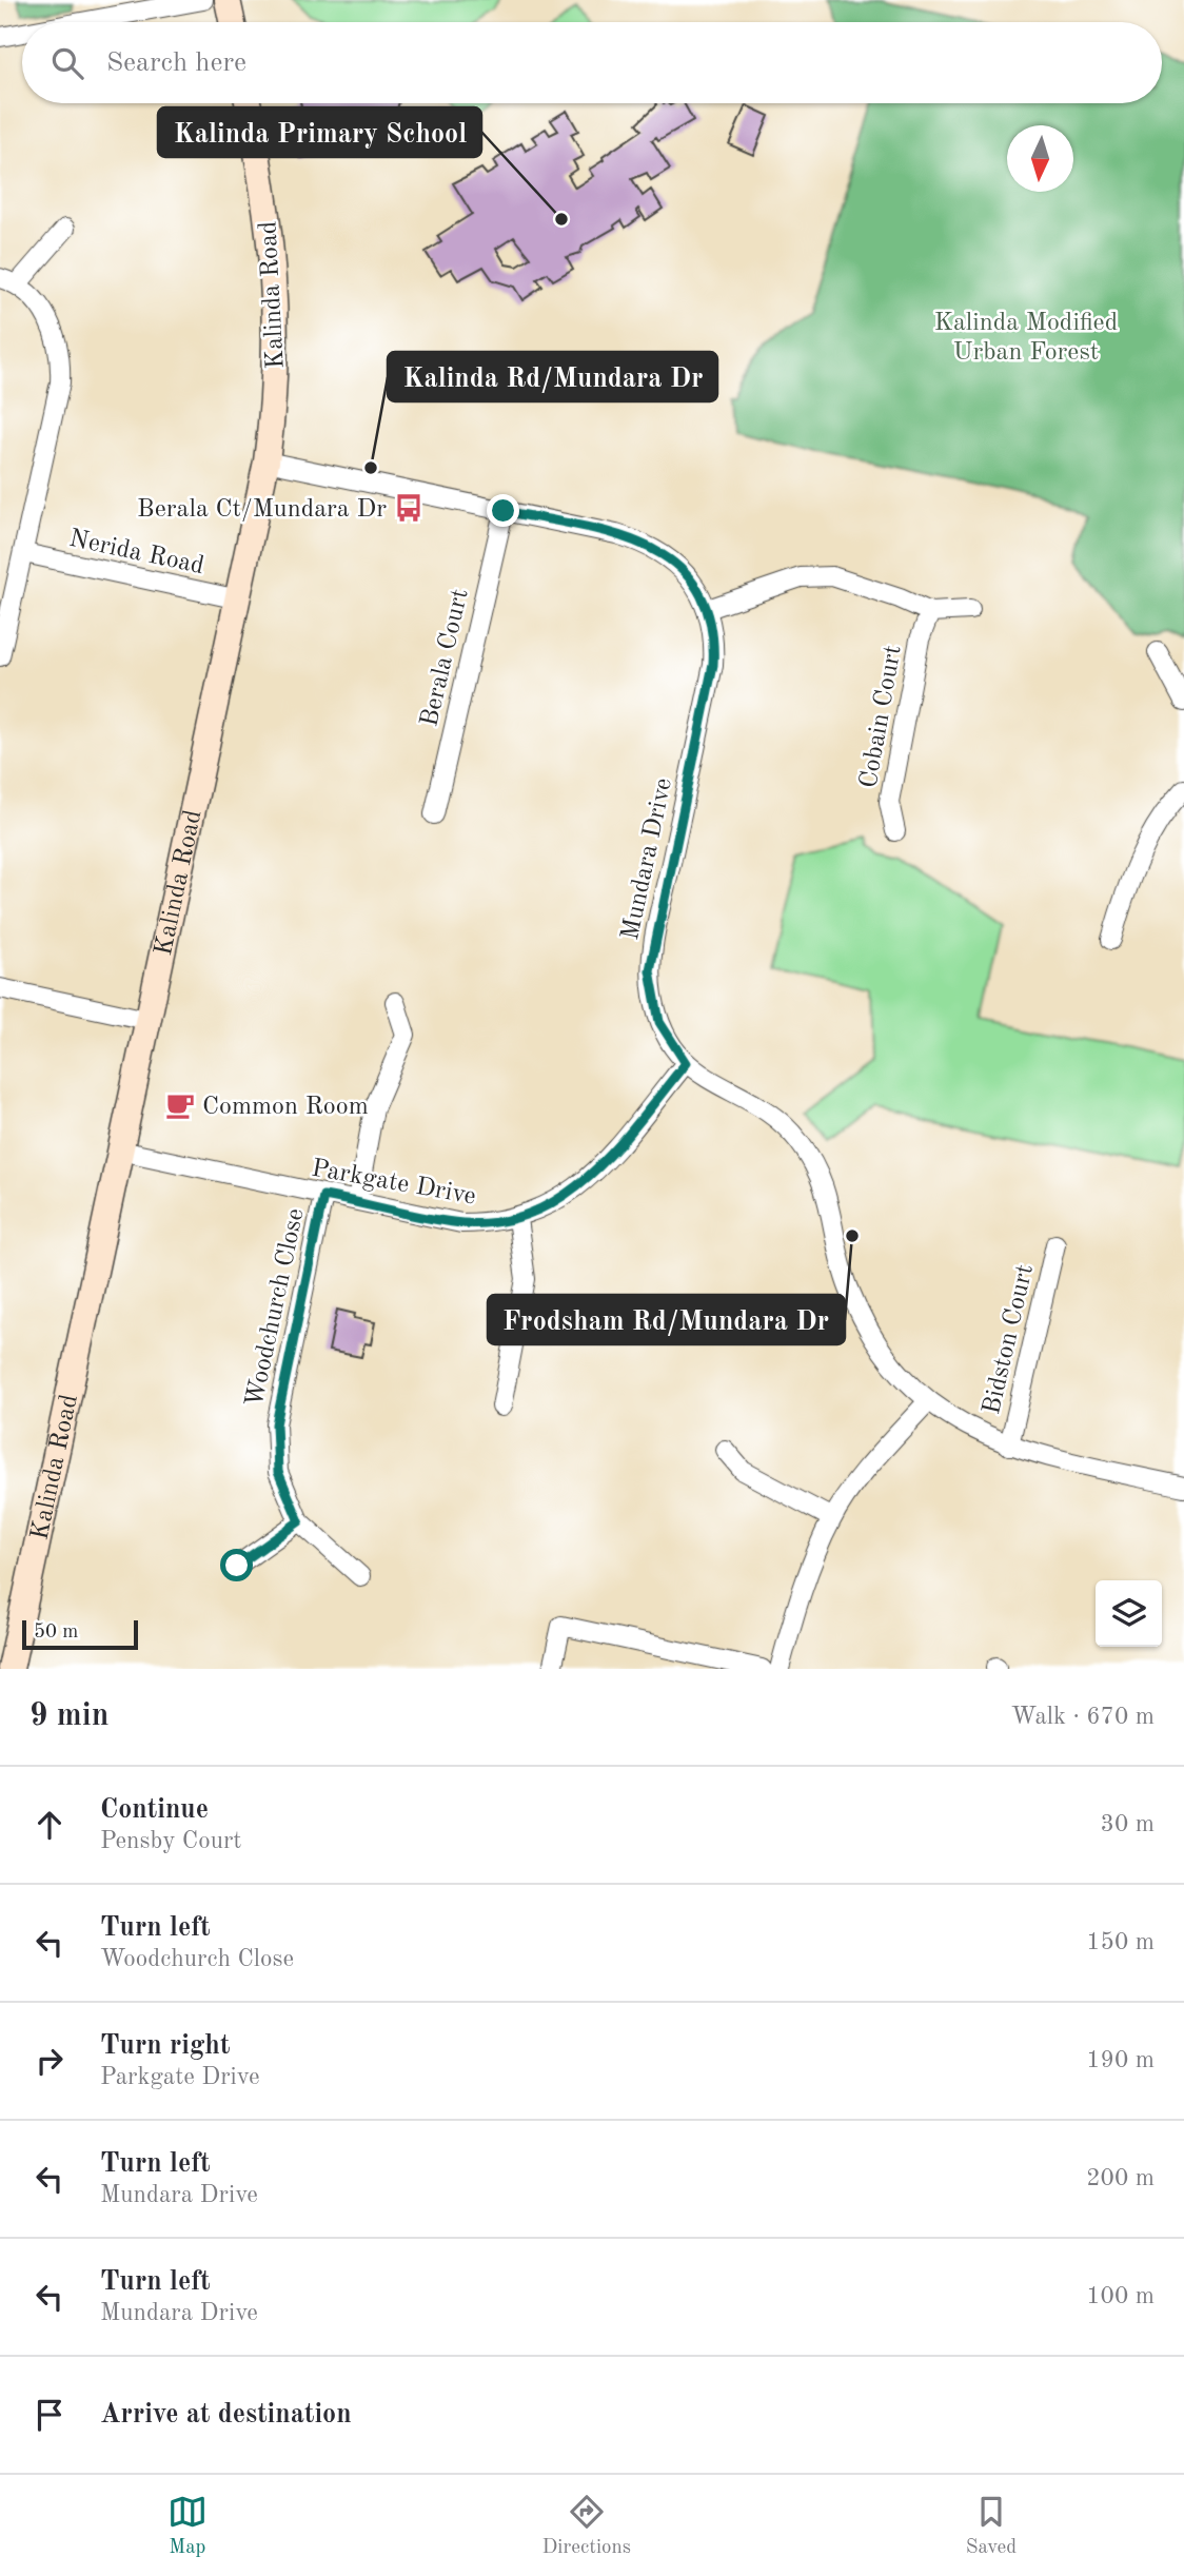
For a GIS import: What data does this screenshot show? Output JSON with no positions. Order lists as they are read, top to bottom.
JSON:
{
  "streets": {
    "street": [
      "Kalinda Road",
      "Nerida Road",
      "Berala Court",
      "Cobain Court",
      "Mundara Drive",
      "Parkgate Drive",
      "Woodchurch Close",
      "Bidston Court"
    ]
  },
  "crossings": [
    ["Kalinda Road", "Nerida Road"],
    ["Kalinda Road", "Mundara Drive"],
    ["Kalinda Road", "Parkgate Drive"],
    ["Berala Court", "Mundara Drive"],
    ["Mundara Drive", "Parkgate Drive"],
    ["Mundara Drive", "Bidston Court"],
    ["Parkgate Drive", "Woodchurch Close"]
  ],
  "parks": ["Kalinda Modified Urban Forest"],
  "places": {
    "other": ["Kalinda Primary School", "Kalinda Rd/Mundara Dr", "Frodsham Rd/Mundara Dr"],
    "bus stop": ["Berala Ct/Mundara Dr"],
    "cafe": ["Common Room"]
  },
  "scale_bar": "50 m",
  "north": "bottom",
  "page": {
    "search": "Search here",
    "scale": "50 m",
    "heading": ["9 min", "Walk · 670 m"],
    "list": [
      ["Continue", "Pensby Court", "30 m"],
      ["Turn left", "Woodchurch Close", "150 m"],
      ["Turn right", "Parkgate Drive", "190 m"],
      ["Turn left", "Mundara Drive", "200 m"],
      ["Turn left", "Mundara Drive", "100 m"],
      "Arrive at destination"
    ],
    "nav": ["Map", "Directions", "Saved"]
  }
}
